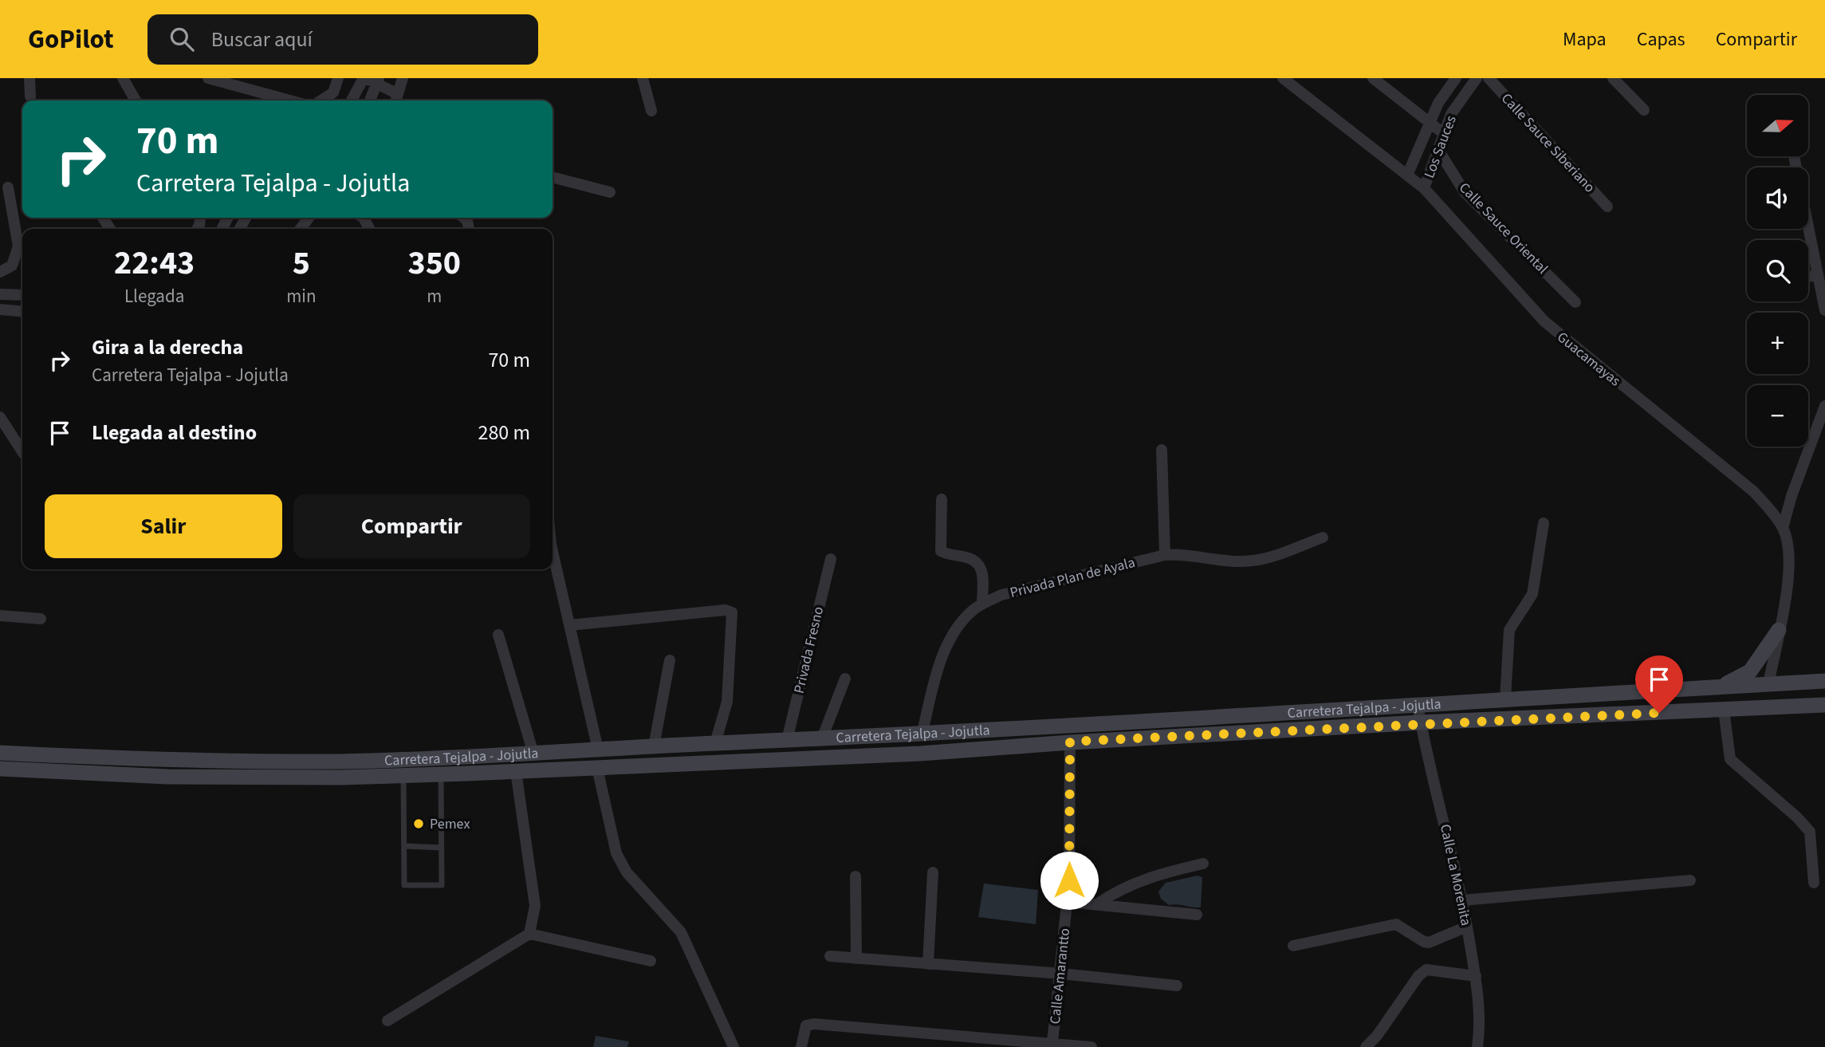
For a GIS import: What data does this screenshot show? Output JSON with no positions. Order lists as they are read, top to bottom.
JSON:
{
  "streets": {
    "main road": ["Carretera Tejalpa - Jojutla"],
    "street": [
      "Calle Sauce Siberiano",
      "Los Sauces",
      "Calle Sauce Oriental",
      "Guacamayas",
      "Privada Plan de Ayala",
      "Privada Fresno",
      "Calle La Morenita",
      "Calle Amarantto"
    ]
  },
  "crossings": [
    ["Los Sauces", "Calle Sauce Oriental"],
    ["Los Sauces", "Guacamayas"],
    ["Guacamayas", "Carretera Tejalpa - Jojutla"],
    ["Privada Plan de Ayala", "Carretera Tejalpa - Jojutla"],
    ["Privada Fresno", "Carretera Tejalpa - Jojutla"],
    ["Carretera Tejalpa - Jojutla", "Calle La Morenita"],
    ["Carretera Tejalpa - Jojutla", "Calle Amarantto"]
  ],
  "places": ["Pemex"],
  "north": "right",
  "page": {
    "header": "GoPilot",
    "search": "Buscar aquí",
    "nav": ["Mapa", "Capas", "Compartir"],
    "map_buttons": ["+", "−"],
    "turn": ["70 m", "Carretera Tejalpa - Jojutla"],
    "eta": [
      "22:43",
      "Llegada",
      "5",
      "min",
      "350",
      "m"
    ],
    "list": [
      {
        "name": "Gira a la derecha",
        "note": "Carretera Tejalpa - Jojutla",
        "value": "70 m"
      },
      {
        "name": "Llegada al destino",
        "value": "280 m"
      }
    ],
    "buttons": ["Salir", "Compartir"]
  }
}
